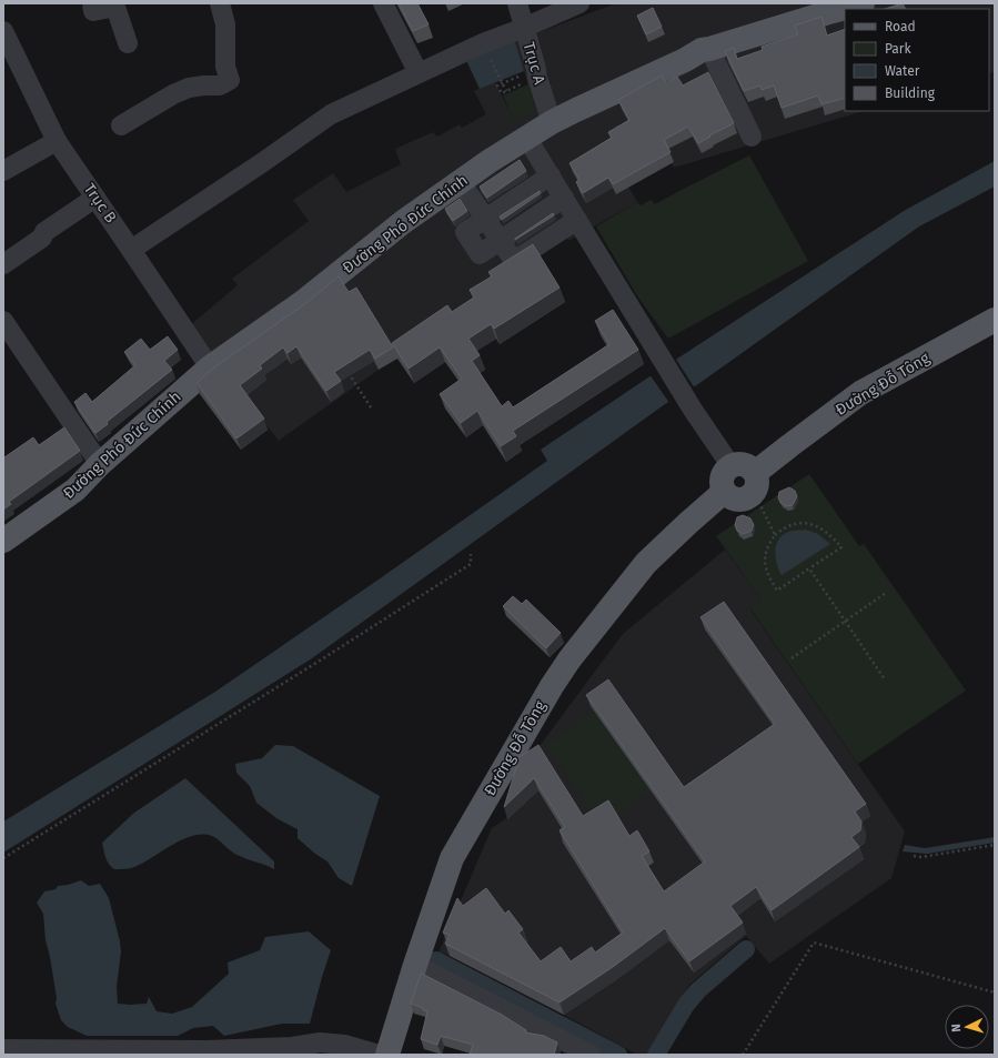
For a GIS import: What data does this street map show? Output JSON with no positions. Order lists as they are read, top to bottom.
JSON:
{
  "streets": {
    "main road": ["Đường Phó Đức Chính", "Đường Đỗ Tông"],
    "street": ["Trục A", "Trục B"]
  },
  "crossings": [
    ["Trục A", "Đường Phó Đức Chính"],
    ["Trục B", "Đường Phó Đức Chính"]
  ],
  "legend": [
    "Road",
    "Park",
    "Water",
    "Building"
  ],
  "north": "left"
}
